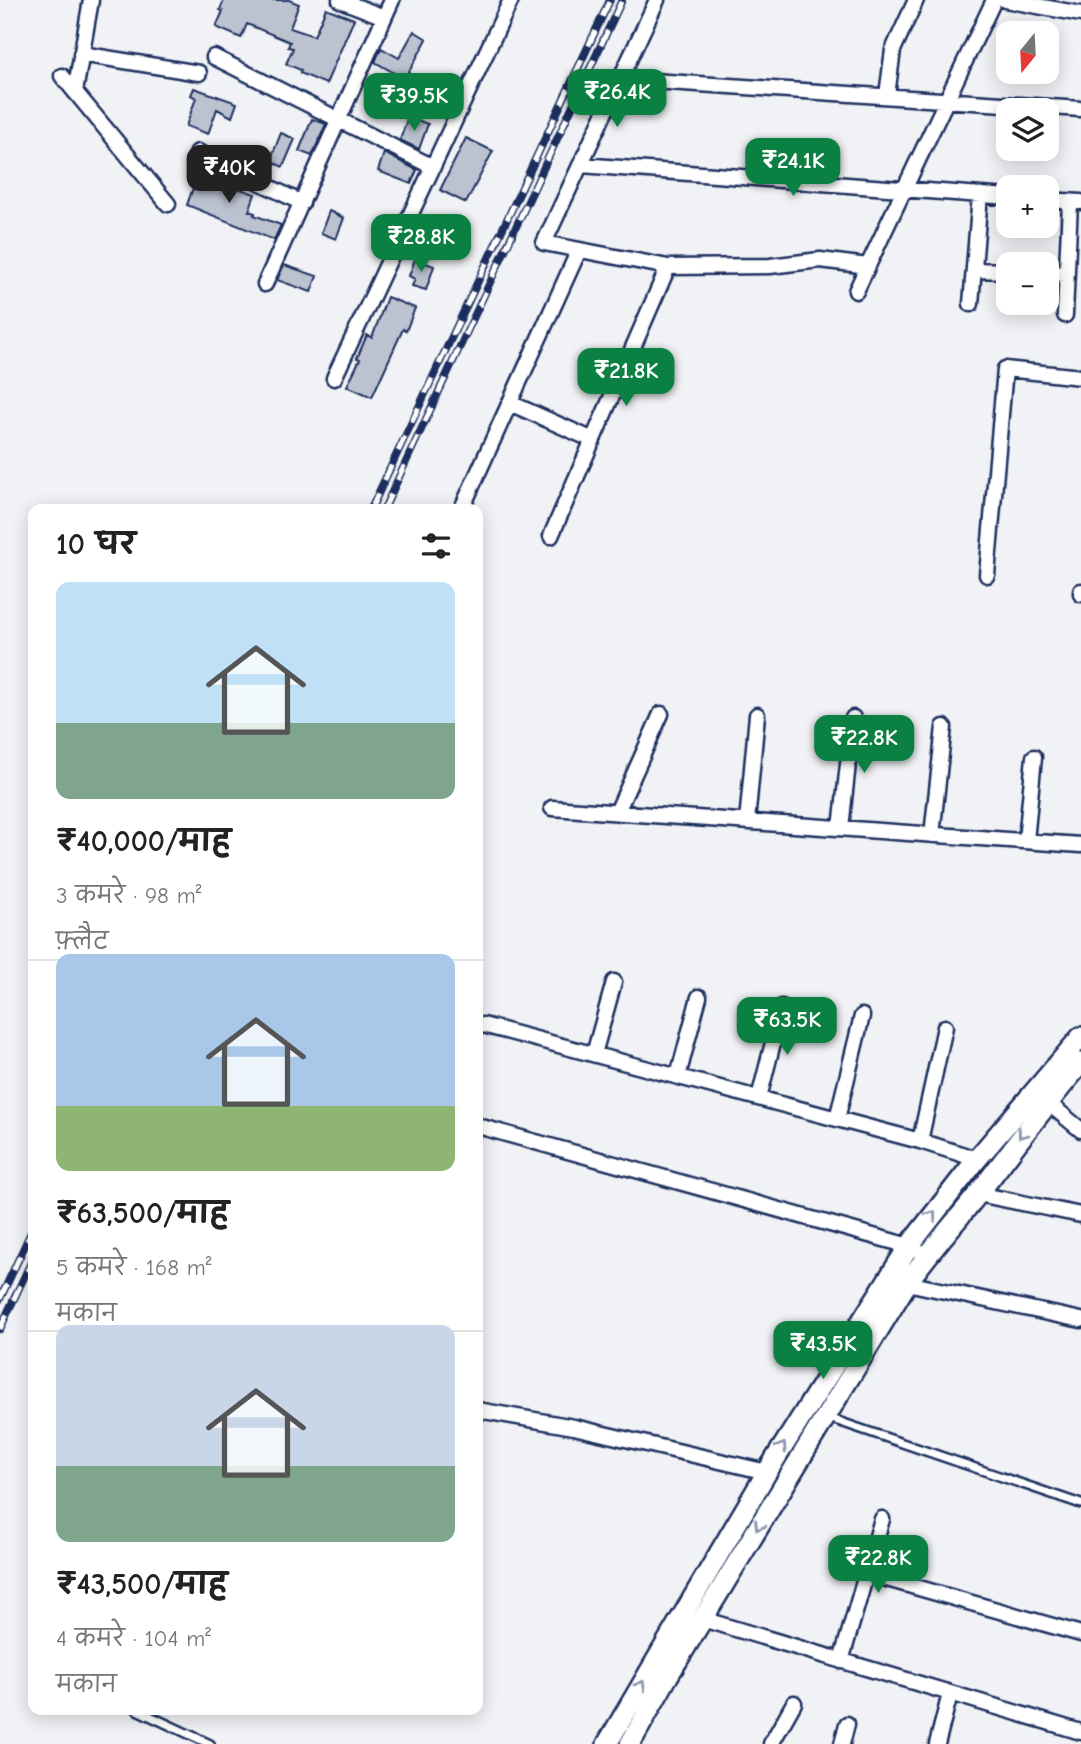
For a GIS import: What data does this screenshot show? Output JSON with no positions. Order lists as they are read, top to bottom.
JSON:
{
  "north": "bottom",
  "page": {
    "map_buttons": ["+", "−"],
    "price": [
      "₹26.4K",
      "₹39.5K",
      "₹24.1K",
      "₹40K",
      "₹28.8K",
      "₹21.8K",
      "₹22.8K",
      "₹63.5K",
      "₹43.5K",
      "₹22.8K"
    ],
    "heading": "10 घर",
    "list": [
      {
        "name": "₹40,000/माह",
        "note": "3 कमरे · 98 m² · फ़्लैट"
      },
      {
        "name": "₹63,500/माह",
        "note": "5 कमरे · 168 m² · मकान"
      },
      {
        "name": "₹43,500/माह",
        "note": "4 कमरे · 104 m² · मकान"
      }
    ]
  }
}
